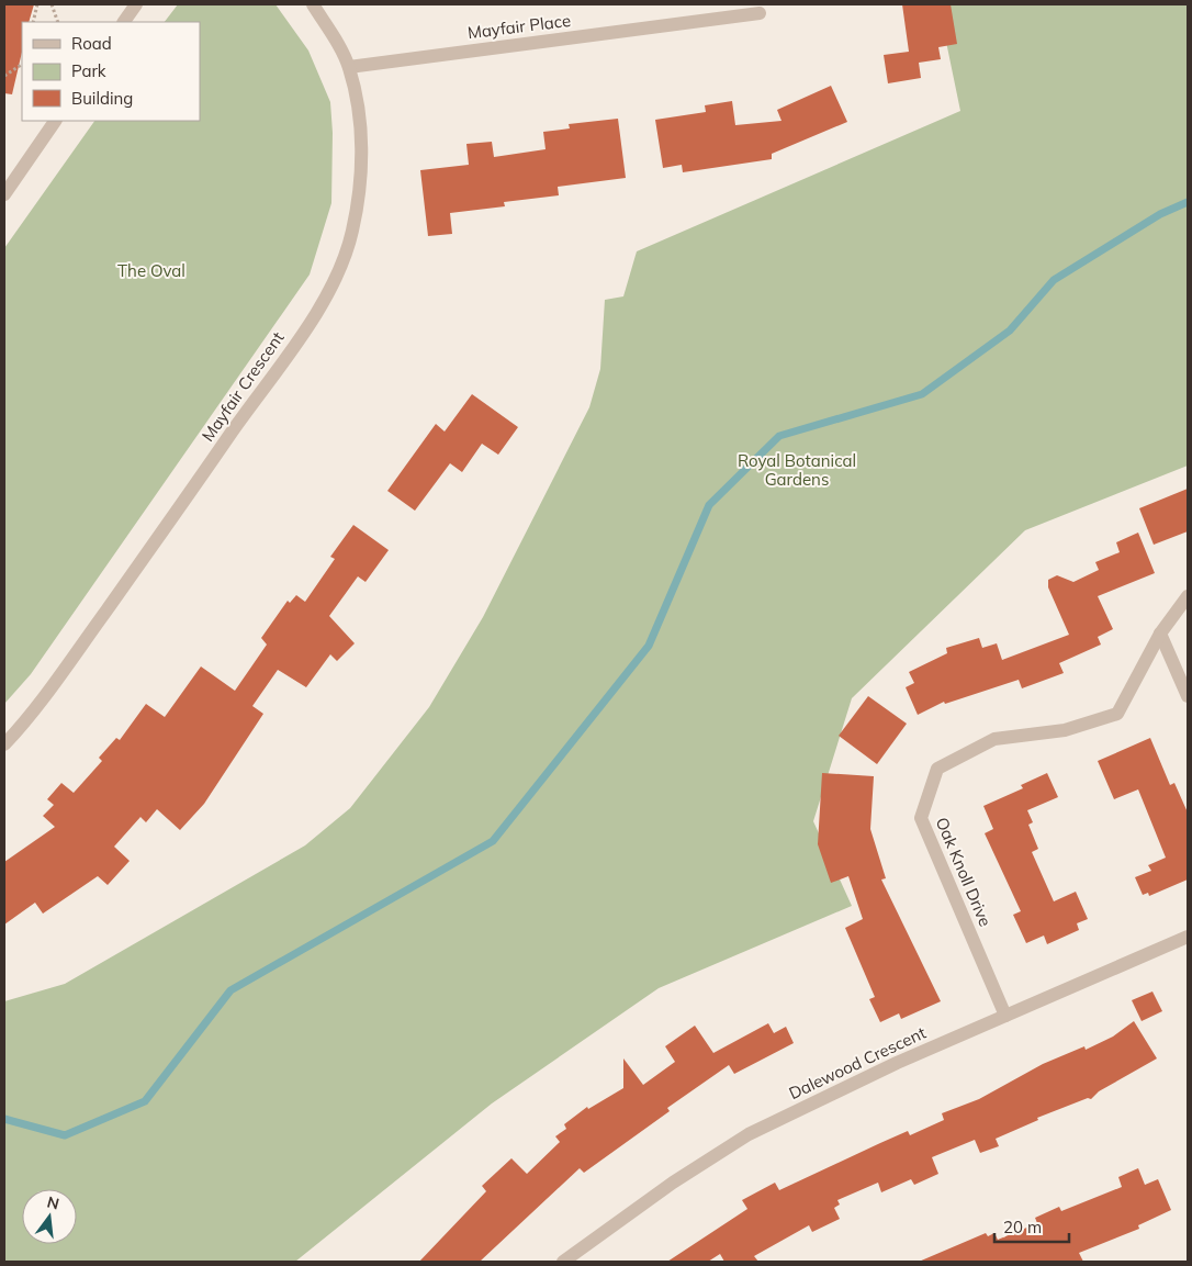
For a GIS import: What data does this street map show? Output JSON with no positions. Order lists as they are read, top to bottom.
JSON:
{
  "streets": {
    "street": [
      "Mayfair Place",
      "Mayfair Crescent",
      "Oak Knoll Drive",
      "Dalewood Crescent"
    ]
  },
  "crossings": [
    ["Mayfair Place", "Mayfair Crescent"],
    ["Oak Knoll Drive", "Dalewood Crescent"]
  ],
  "parks": ["The Oval", "Royal Botanical Gardens"],
  "legend": ["Road", "Park", "Building"],
  "scale_bar": "20 m",
  "north": "top"
}
